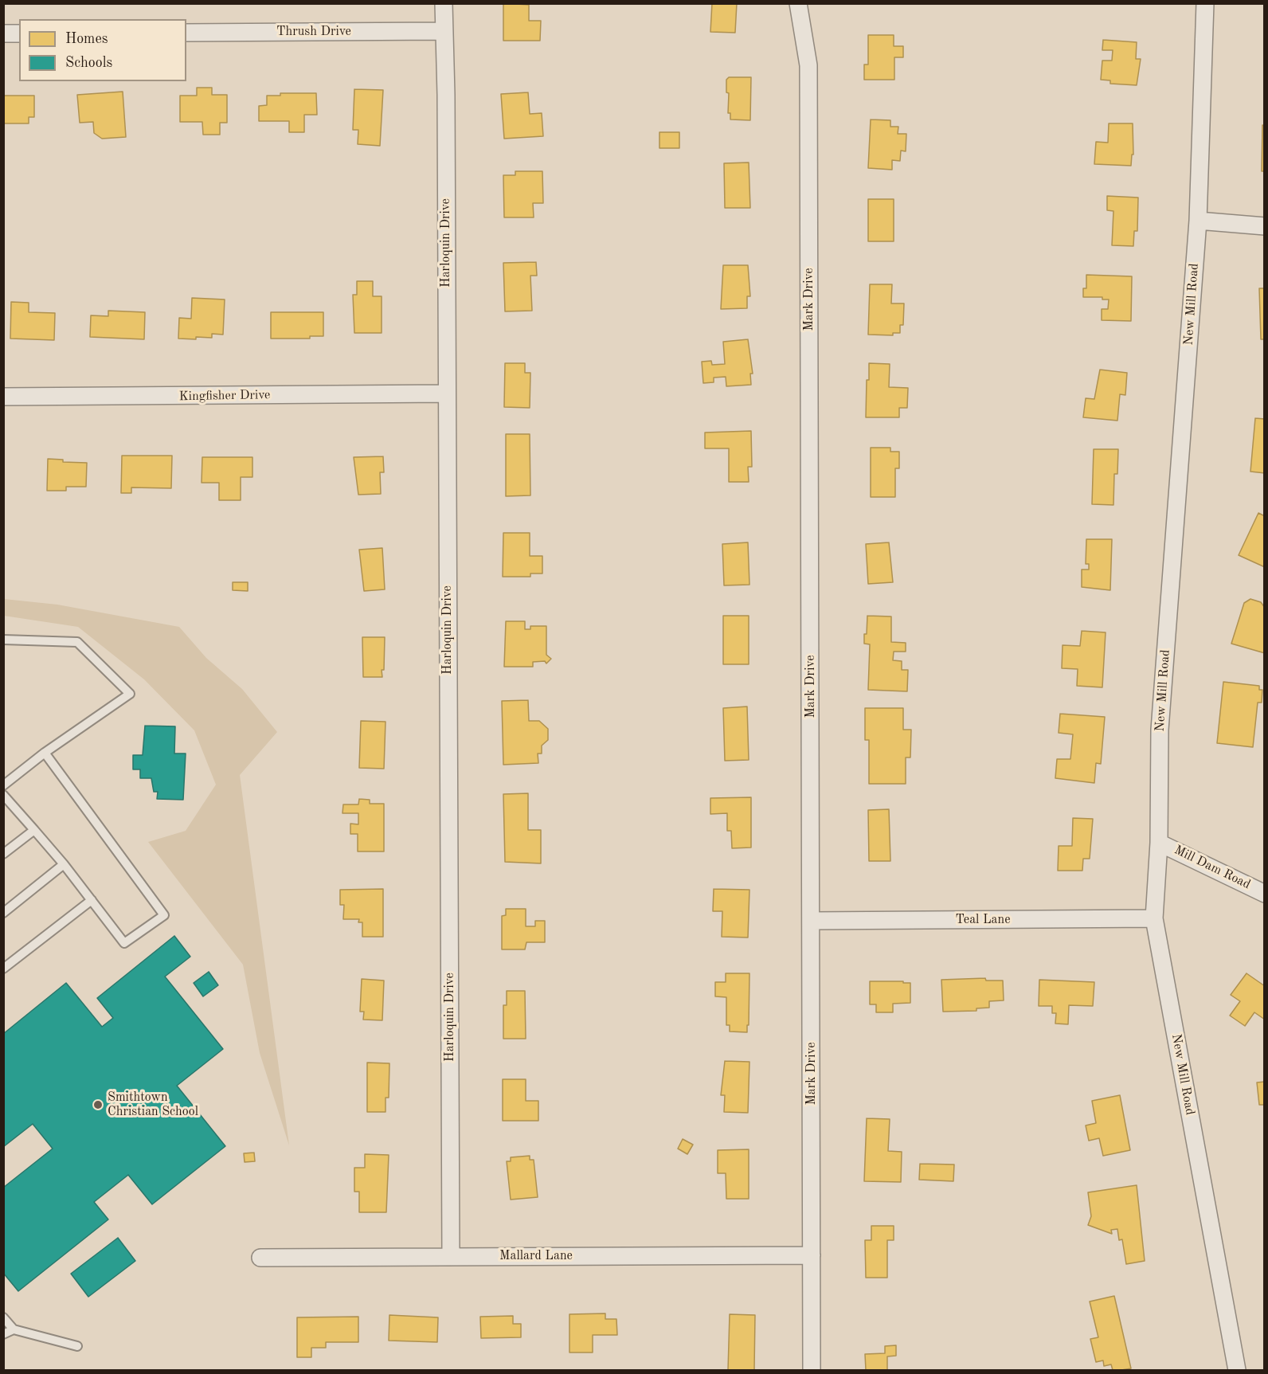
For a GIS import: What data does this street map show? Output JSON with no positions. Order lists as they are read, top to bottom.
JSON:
{
  "streets": {
    "street": [
      "Thrush Drive",
      "Harloquin Drive",
      "Mark Drive",
      "New Mill Road",
      "Kingfisher Drive",
      "Mill Dam Road",
      "Teal Lane",
      "Mallard Lane"
    ]
  },
  "crossings": [
    ["Thrush Drive", "Harloquin Drive"],
    ["Harloquin Drive", "Kingfisher Drive"],
    ["Harloquin Drive", "Mallard Lane"],
    ["Mark Drive", "Teal Lane"],
    ["Mark Drive", "Mallard Lane"],
    ["New Mill Road", "Mill Dam Road"],
    ["New Mill Road", "Teal Lane"]
  ],
  "places": ["Smithtown Christian School"],
  "legend": ["Homes", "Schools"]
}
